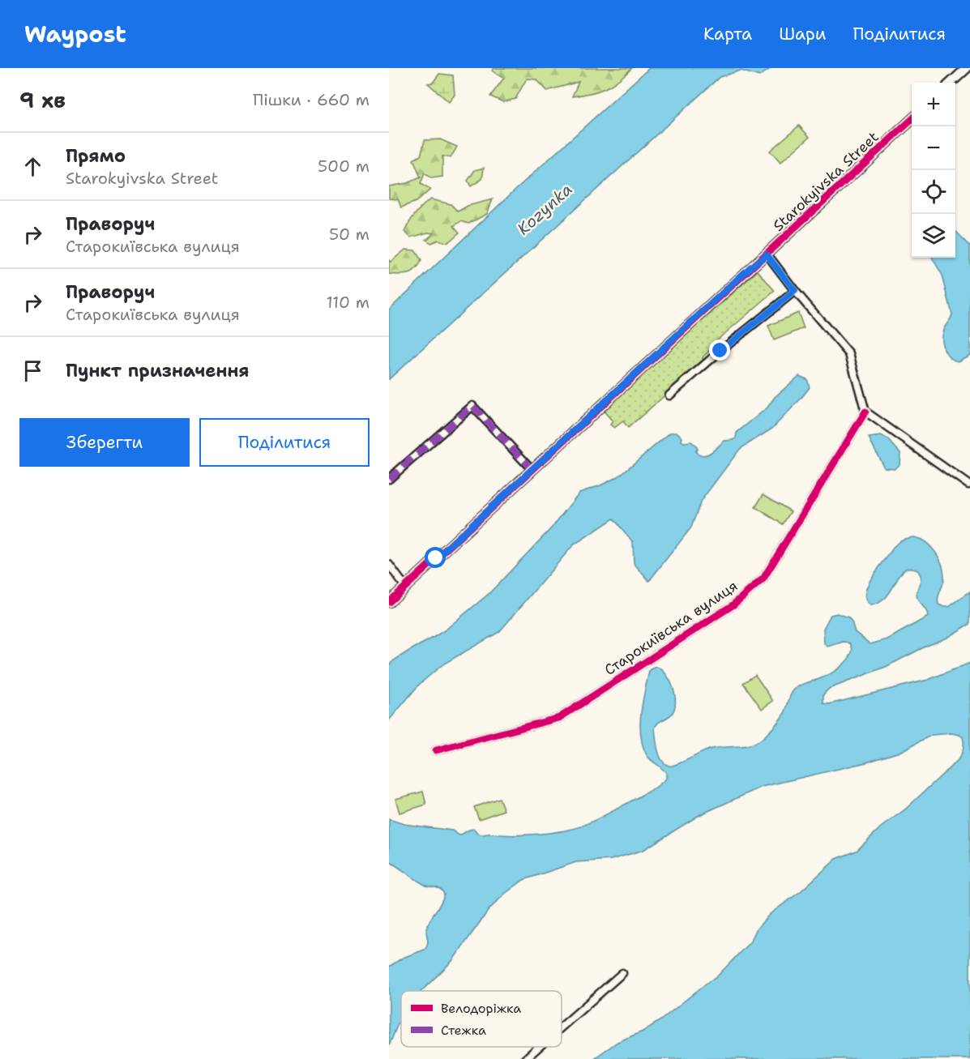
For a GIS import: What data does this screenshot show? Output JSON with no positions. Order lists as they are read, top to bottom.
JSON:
{
  "streets": {
    "street": ["Starokyivska Street", "Старокиївська вулиця"]
  },
  "water": ["Kozynka"],
  "legend": ["Велодоріжка", "Стежка"],
  "page": {
    "header": "Waypost",
    "nav": ["Карта", "Шари", "Поділитися"],
    "heading": ["9 хв", "Пішки · 660 m"],
    "map_buttons": ["+", "−"],
    "list": [
      ["Прямо", "Starokyivska Street", "500 m"],
      ["Праворуч", "Старокиївська вулиця", "50 m"],
      ["Праворуч", "Старокиївська вулиця", "110 m"],
      "Пункт призначення"
    ],
    "buttons": ["Зберегти", "Поділитися"]
  }
}
